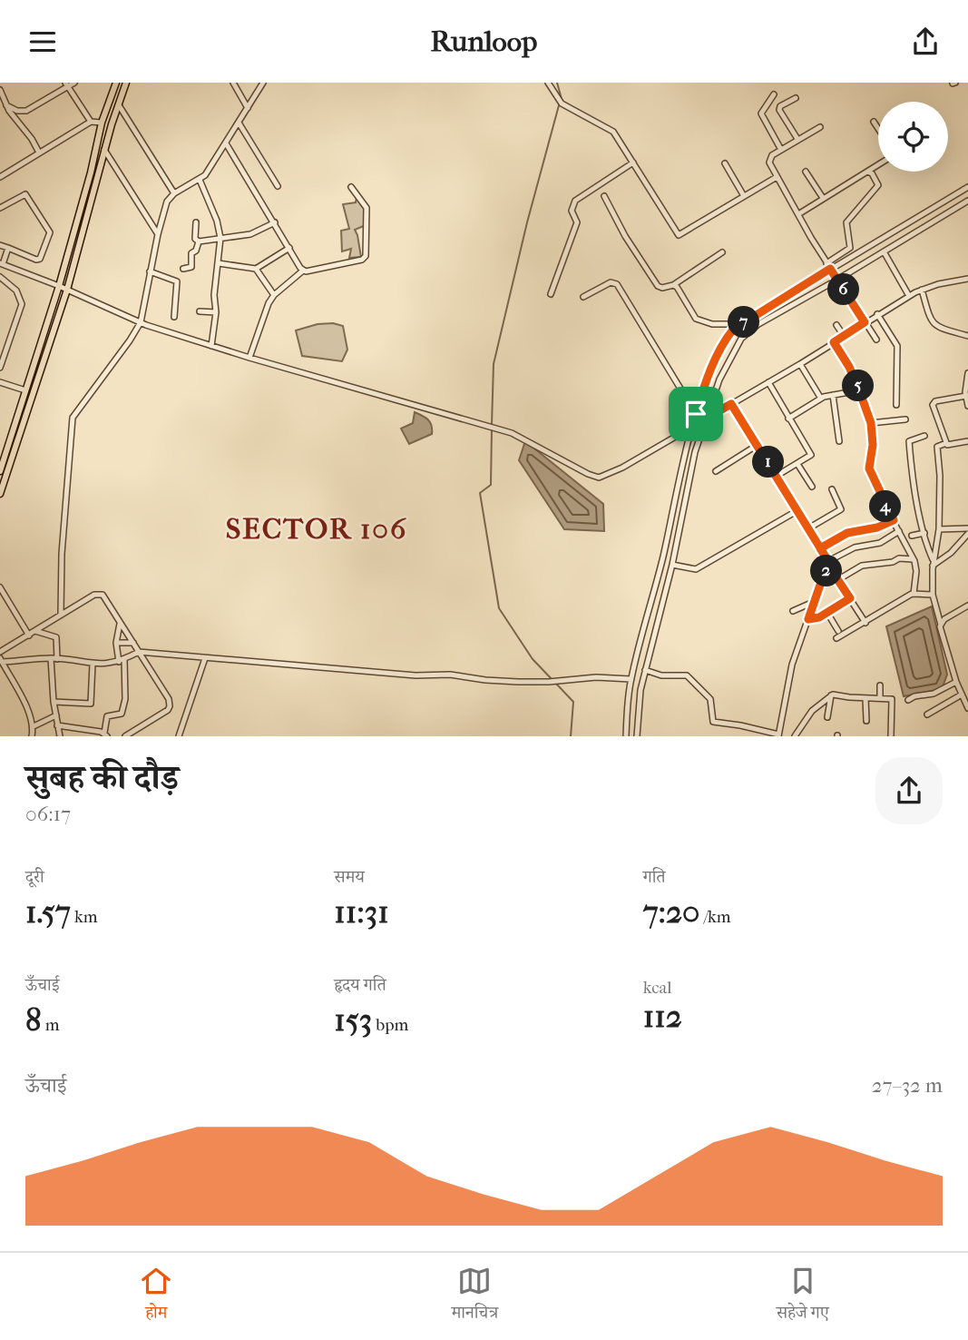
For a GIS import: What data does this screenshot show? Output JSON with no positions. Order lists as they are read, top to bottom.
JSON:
{
  "districts": ["SECTOR 106"],
  "page": {
    "header": "Runloop",
    "pins": [
      "6",
      "7",
      "5",
      "1",
      "4",
      "2"
    ],
    "heading": ["सुबह की दौड़", "06:17"],
    "stats": [
      ["दूरी", "1.57 km"],
      ["समय", "11:31"],
      ["गति", "7:20 /km"],
      ["ऊँचाई", "8 m"],
      ["हृदय गति", "153 bpm"],
      ["kcal", "112"]
    ],
    "chart": ["ऊँचाई", "27–32 m"],
    "tabs": ["होम", "मानचित्र", "सहेजे गए"]
  }
}
